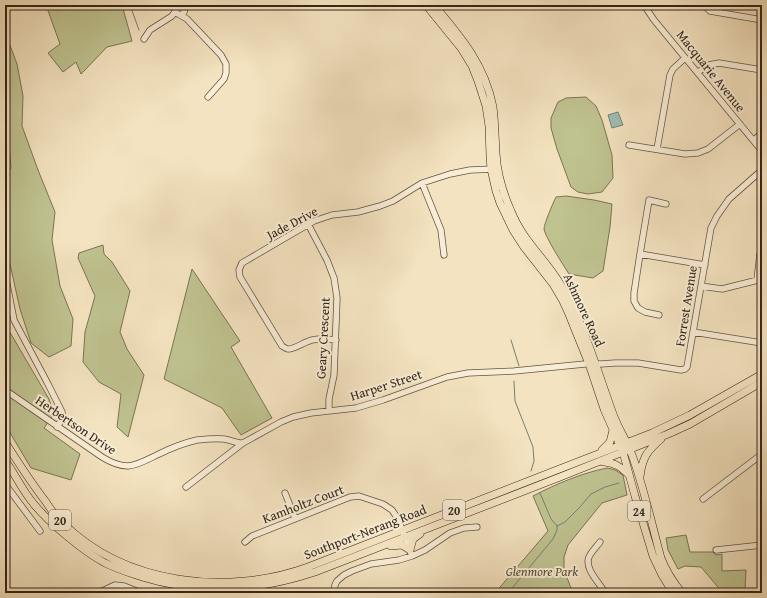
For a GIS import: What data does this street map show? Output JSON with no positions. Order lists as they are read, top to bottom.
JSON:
{
  "streets": {
    "main road": [
      "Ashmore Road",
      "20",
      "24",
      "Southport-Nerang Road"
    ],
    "street": [
      "Macquarie Avenue",
      "Jade Drive",
      "Forrest Avenue",
      "Geary Crescent",
      "Harper Street",
      "Herbertson Drive",
      "Kamholtz Court"
    ]
  },
  "crossings": [
    ["Jade Drive", "Ashmore Road"],
    ["Jade Drive", "Geary Crescent"],
    ["Forrest Avenue", "Ashmore Road"],
    ["Forrest Avenue", "Harper Street"],
    ["Ashmore Road", "Harper Street"],
    ["Ashmore Road", "Southport-Nerang Road"],
    ["Geary Crescent", "Harper Street"],
    ["Harper Street", "Herbertson Drive"],
    ["Kamholtz Court", "Southport-Nerang Road"]
  ],
  "parks": ["Glenmore Park"]
}
